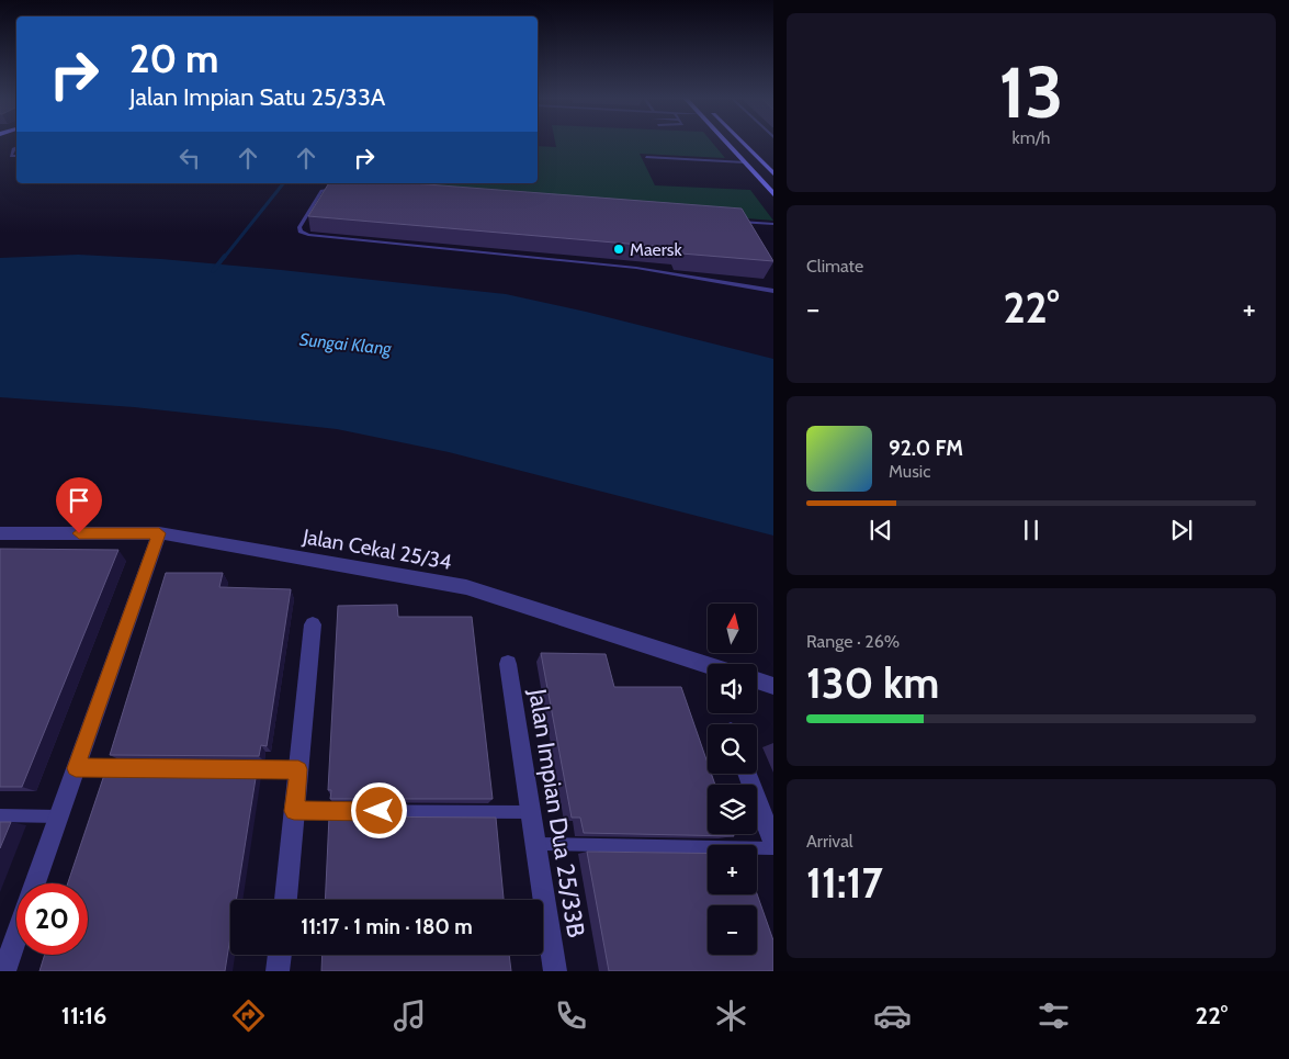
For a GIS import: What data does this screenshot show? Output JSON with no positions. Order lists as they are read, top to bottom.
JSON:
{
  "streets": {
    "street": ["Jalan Cekal 25/34", "Jalan Impian Dua 25/33B"]
  },
  "water": ["Sungai Klang"],
  "places": ["Maersk"],
  "north": "top",
  "page": {
    "tile": [
      ["13", "km/h"],
      "Climate",
      ["Range · 26%", "130 km"],
      ["Arrival", "11:17"]
    ],
    "turn": ["20 m", "Jalan Impian Satu 25/33A"],
    "heat": ["−", "22°", "+"],
    "song": ["92.0 FM", "Music"],
    "map_buttons": ["+", "−"],
    "limit": "20",
    "trip": "11:17 · 1 min · 180 m",
    "tabs": ["11:16", "22°"]
  }
}
